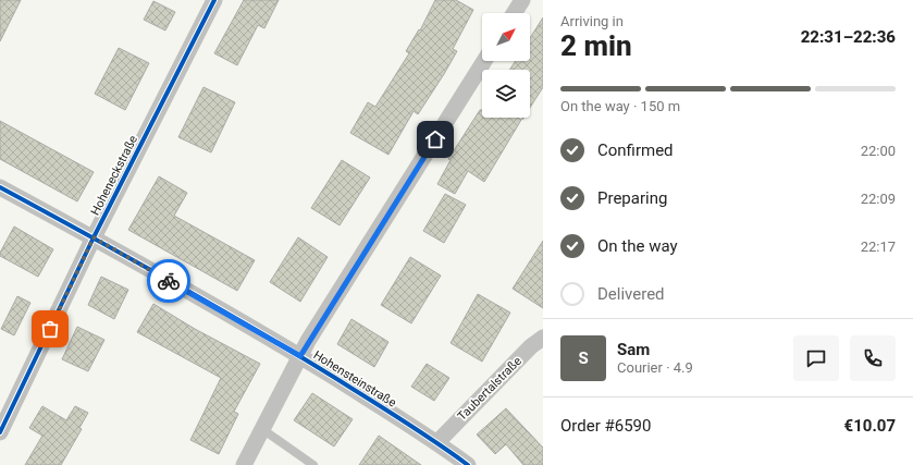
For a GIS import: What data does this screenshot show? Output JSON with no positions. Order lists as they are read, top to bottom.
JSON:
{
  "streets": {
    "street": ["Hoheneckstraße", "Hohensteinstraße", "Taubertalstraße"]
  },
  "crossings": [
    ["Hoheneckstraße", "Hohensteinstraße"],
    ["Hohensteinstraße", "Taubertalstraße"]
  ],
  "north": "top right",
  "page": {
    "heading": ["2 min", "Arriving in", "22:31–22:36"],
    "panel": [
      "Sam",
      "Courier · 4.9",
      "Order #6590",
      "€10.07"
    ],
    "bar": "On the way · 150 m",
    "list": [
      ["Confirmed", "22:00"],
      ["Preparing", "22:09"],
      ["On the way", "22:17"],
      "Delivered"
    ],
    "round": "S"
  }
}
